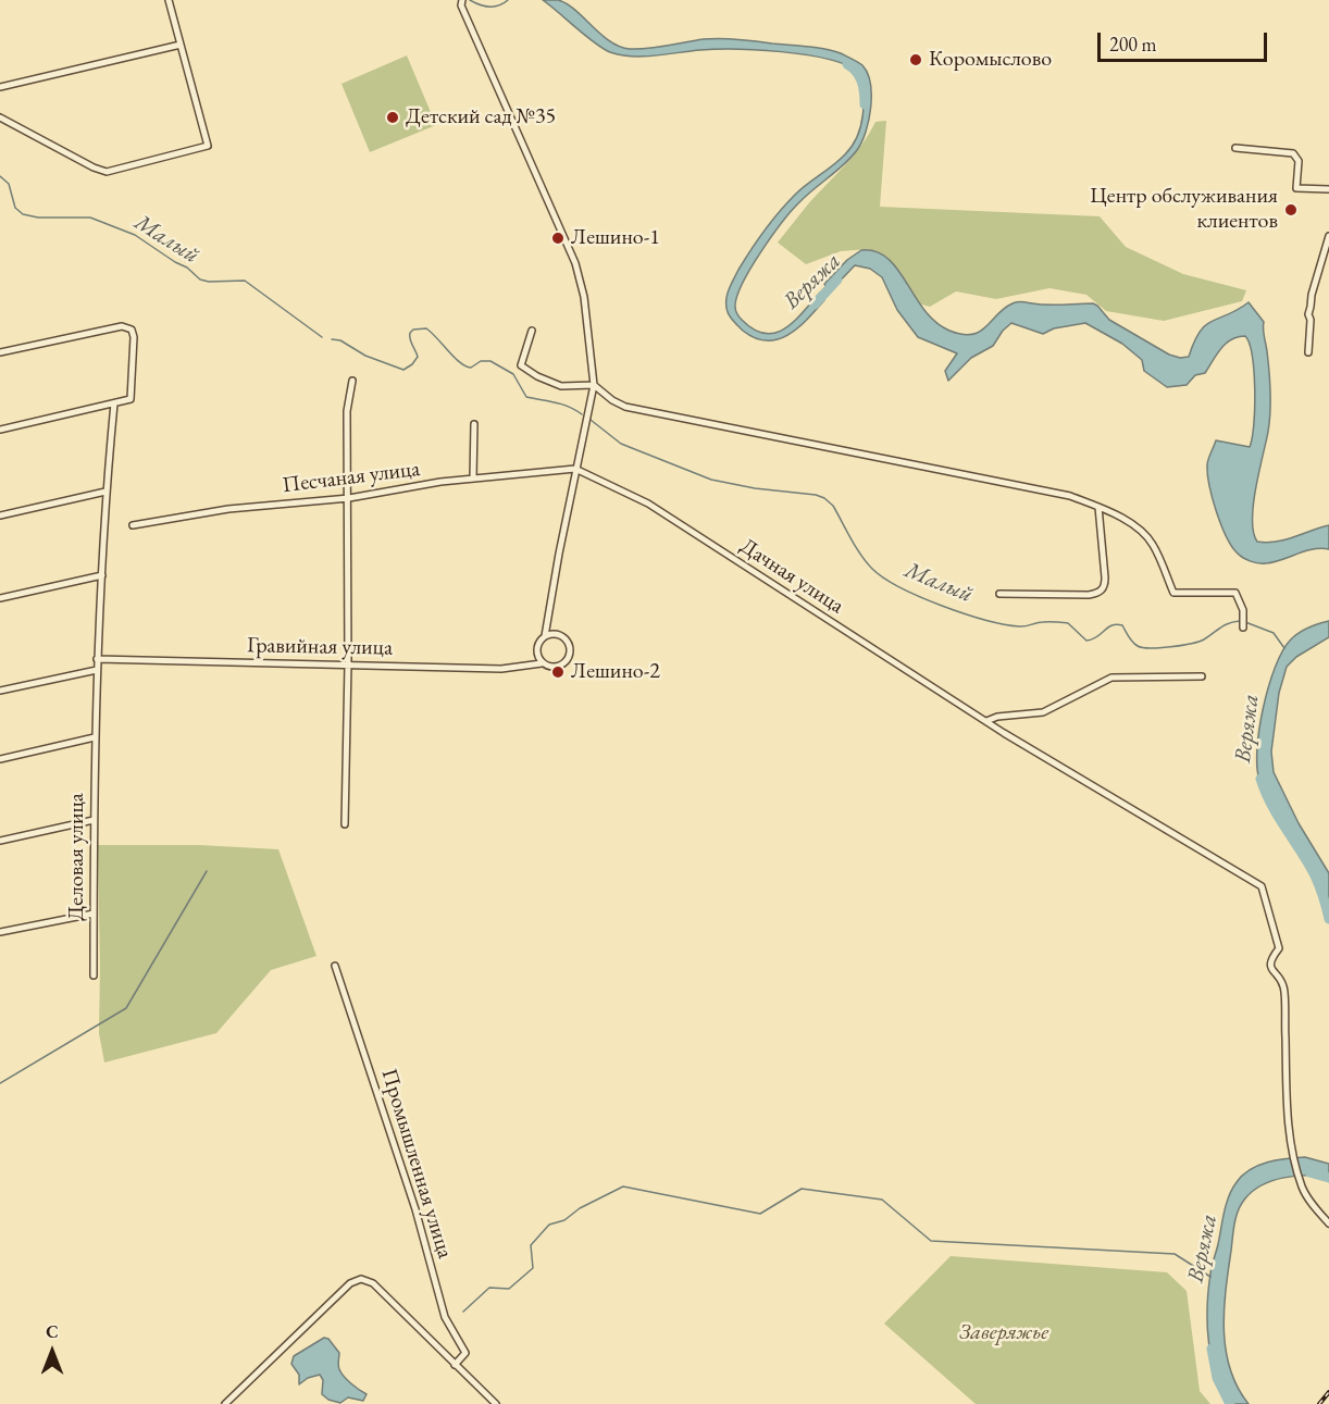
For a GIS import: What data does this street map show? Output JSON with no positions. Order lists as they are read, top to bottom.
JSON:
{
  "streets": {
    "street": [
      "Песчаная улица",
      "Дачная улица",
      "Гравийная улица",
      "Деловая улица",
      "Промышленная улица"
    ]
  },
  "crossings": [
    ["Песчаная улица", "Дачная улица"],
    ["Гравийная улица", "Деловая улица"]
  ],
  "water": ["Малый", "Веряжа"],
  "parks": ["Заверяжье"],
  "places": [
    "Коромыслово",
    "Детский сад №35",
    "Центр обслуживания клиентов",
    "Лешино-1",
    "Лешино-2"
  ],
  "scale_bar": "200 m",
  "north": "top"
}
